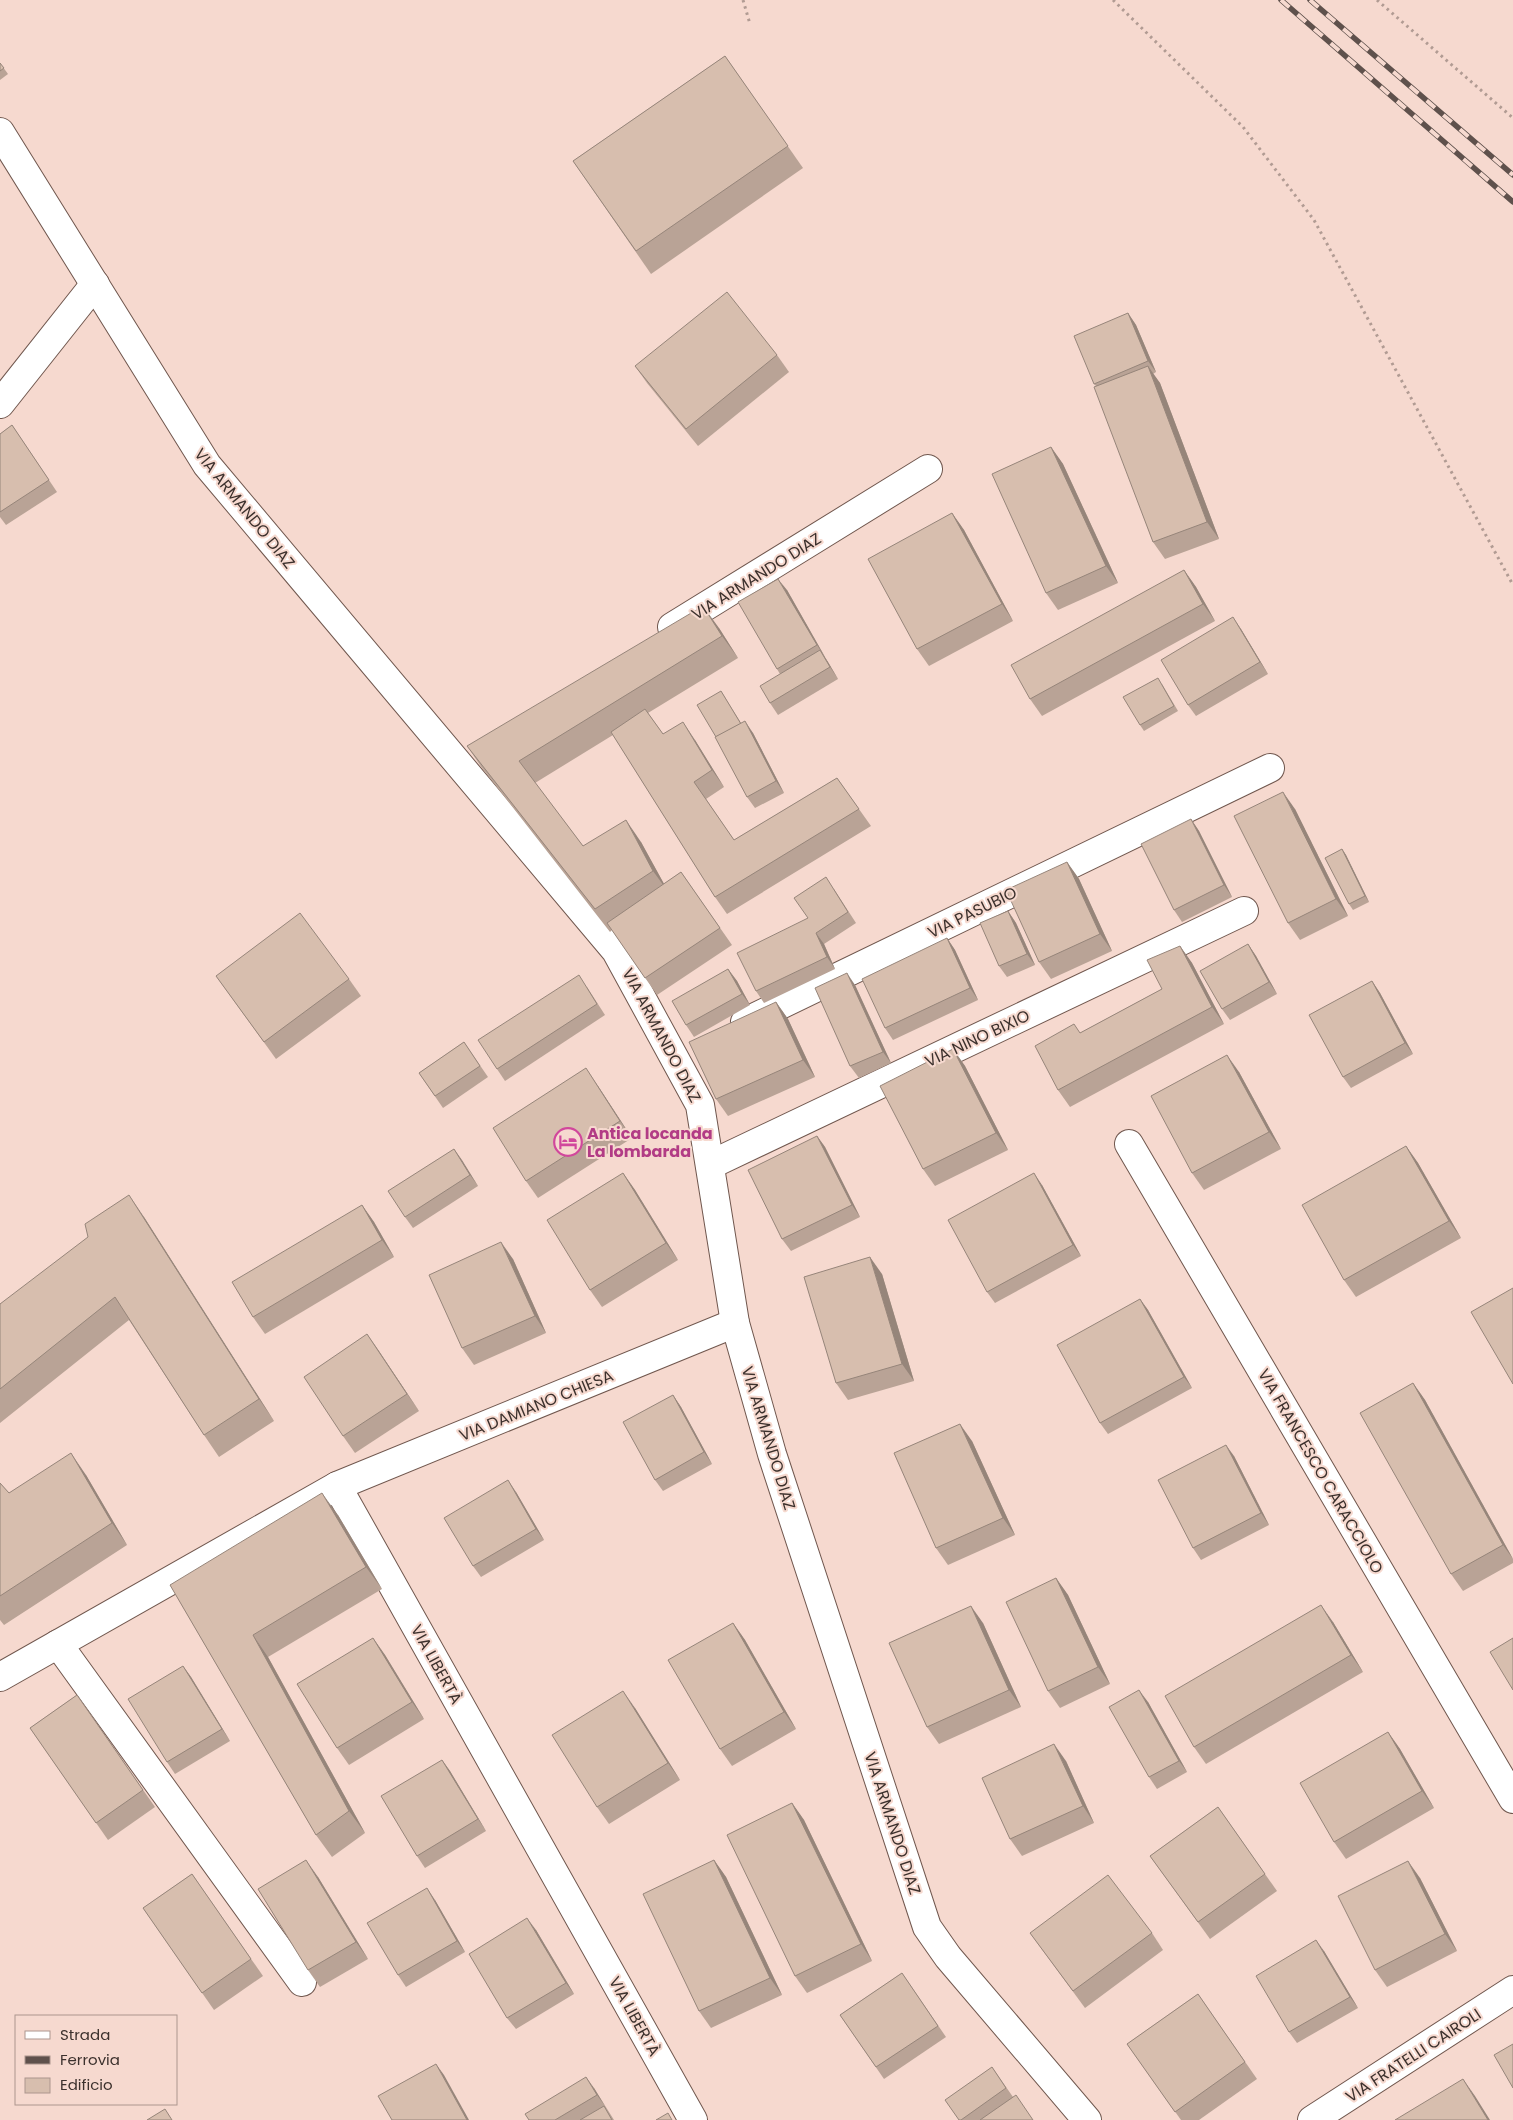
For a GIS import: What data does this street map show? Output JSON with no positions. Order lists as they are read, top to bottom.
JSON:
{
  "streets": {
    "street": [
      "VIA ARMANDO DIAZ",
      "VIA PASUBIO",
      "VIA NINO BIXIO",
      "VIA DAMIANO CHIESA",
      "VIA FRANCESCO CARACCIOLO",
      "VIA LIBERTÀ",
      "VIA FRATELLI CAIROLI"
    ]
  },
  "crossings": [
    ["VIA ARMANDO DIAZ", "VIA NINO BIXIO"],
    ["VIA ARMANDO DIAZ", "VIA DAMIANO CHIESA"],
    ["VIA DAMIANO CHIESA", "VIA LIBERTÀ"]
  ],
  "places": {
    "hotel": ["Antica locanda La lombarda"]
  },
  "legend": ["Strada", "Ferrovia", "Edificio"]
}
